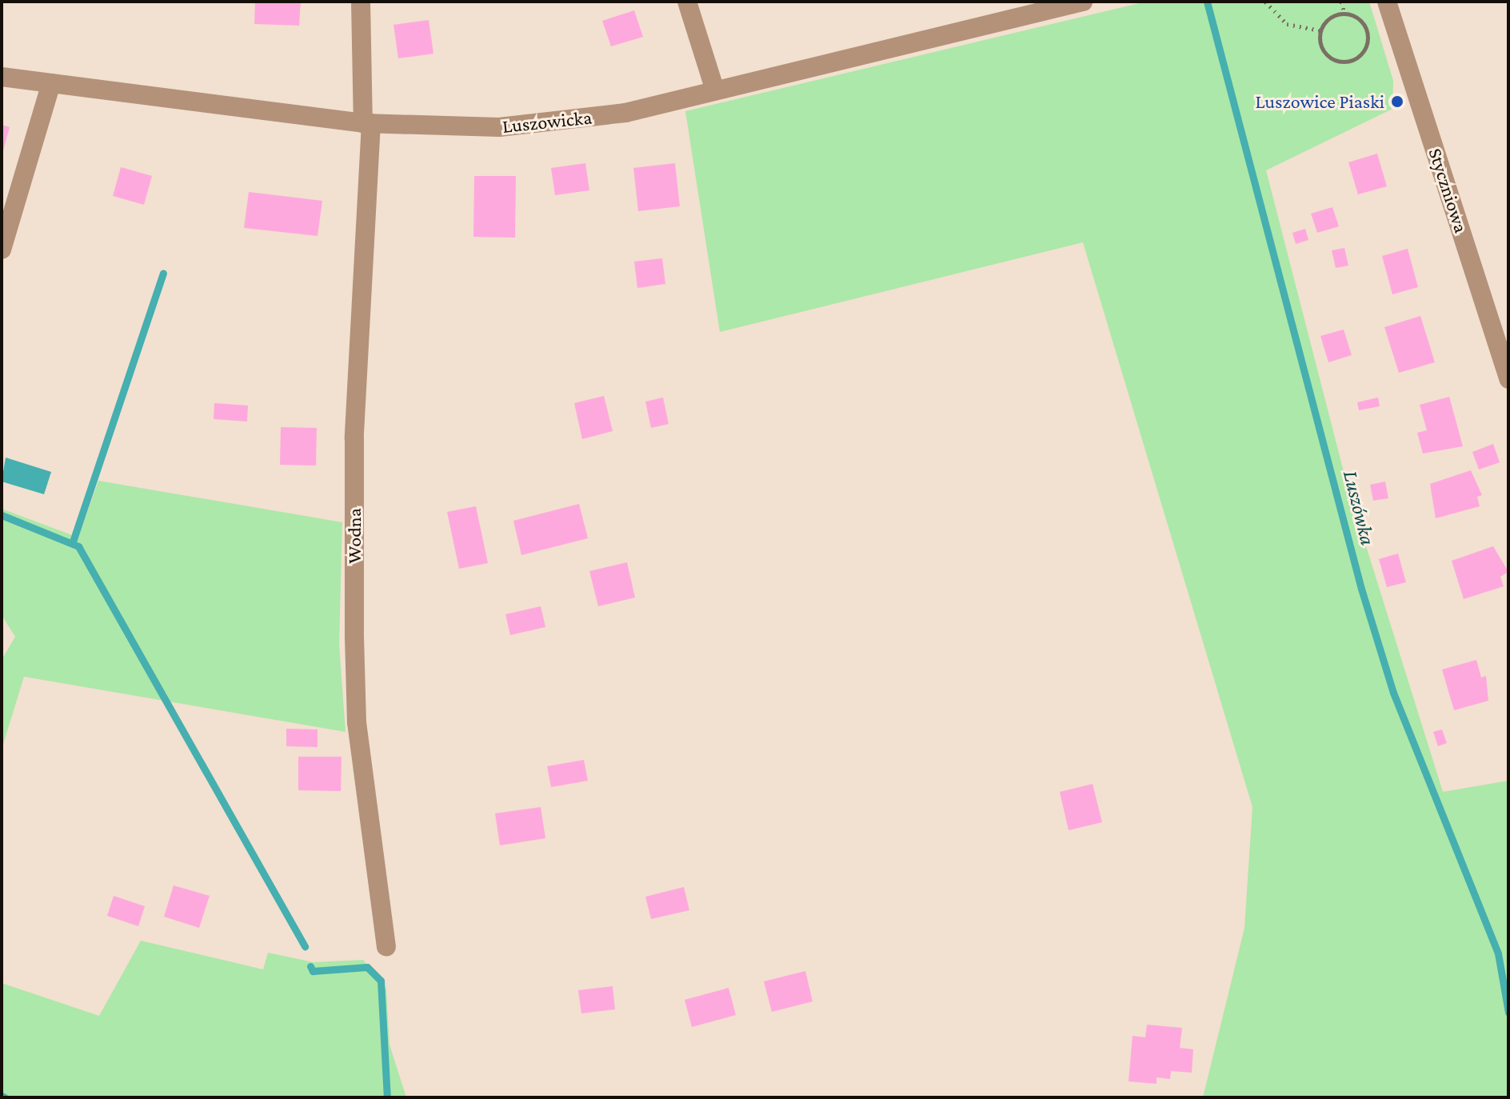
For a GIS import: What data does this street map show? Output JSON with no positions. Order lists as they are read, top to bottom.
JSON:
{
  "streets": {
    "street": ["Luszowicka", "Styczniowa", "Wodna"]
  },
  "crossings": [
    ["Luszowicka", "Wodna"]
  ],
  "water": ["Luszówka"],
  "places": ["Luszowice Piaski"]
}
